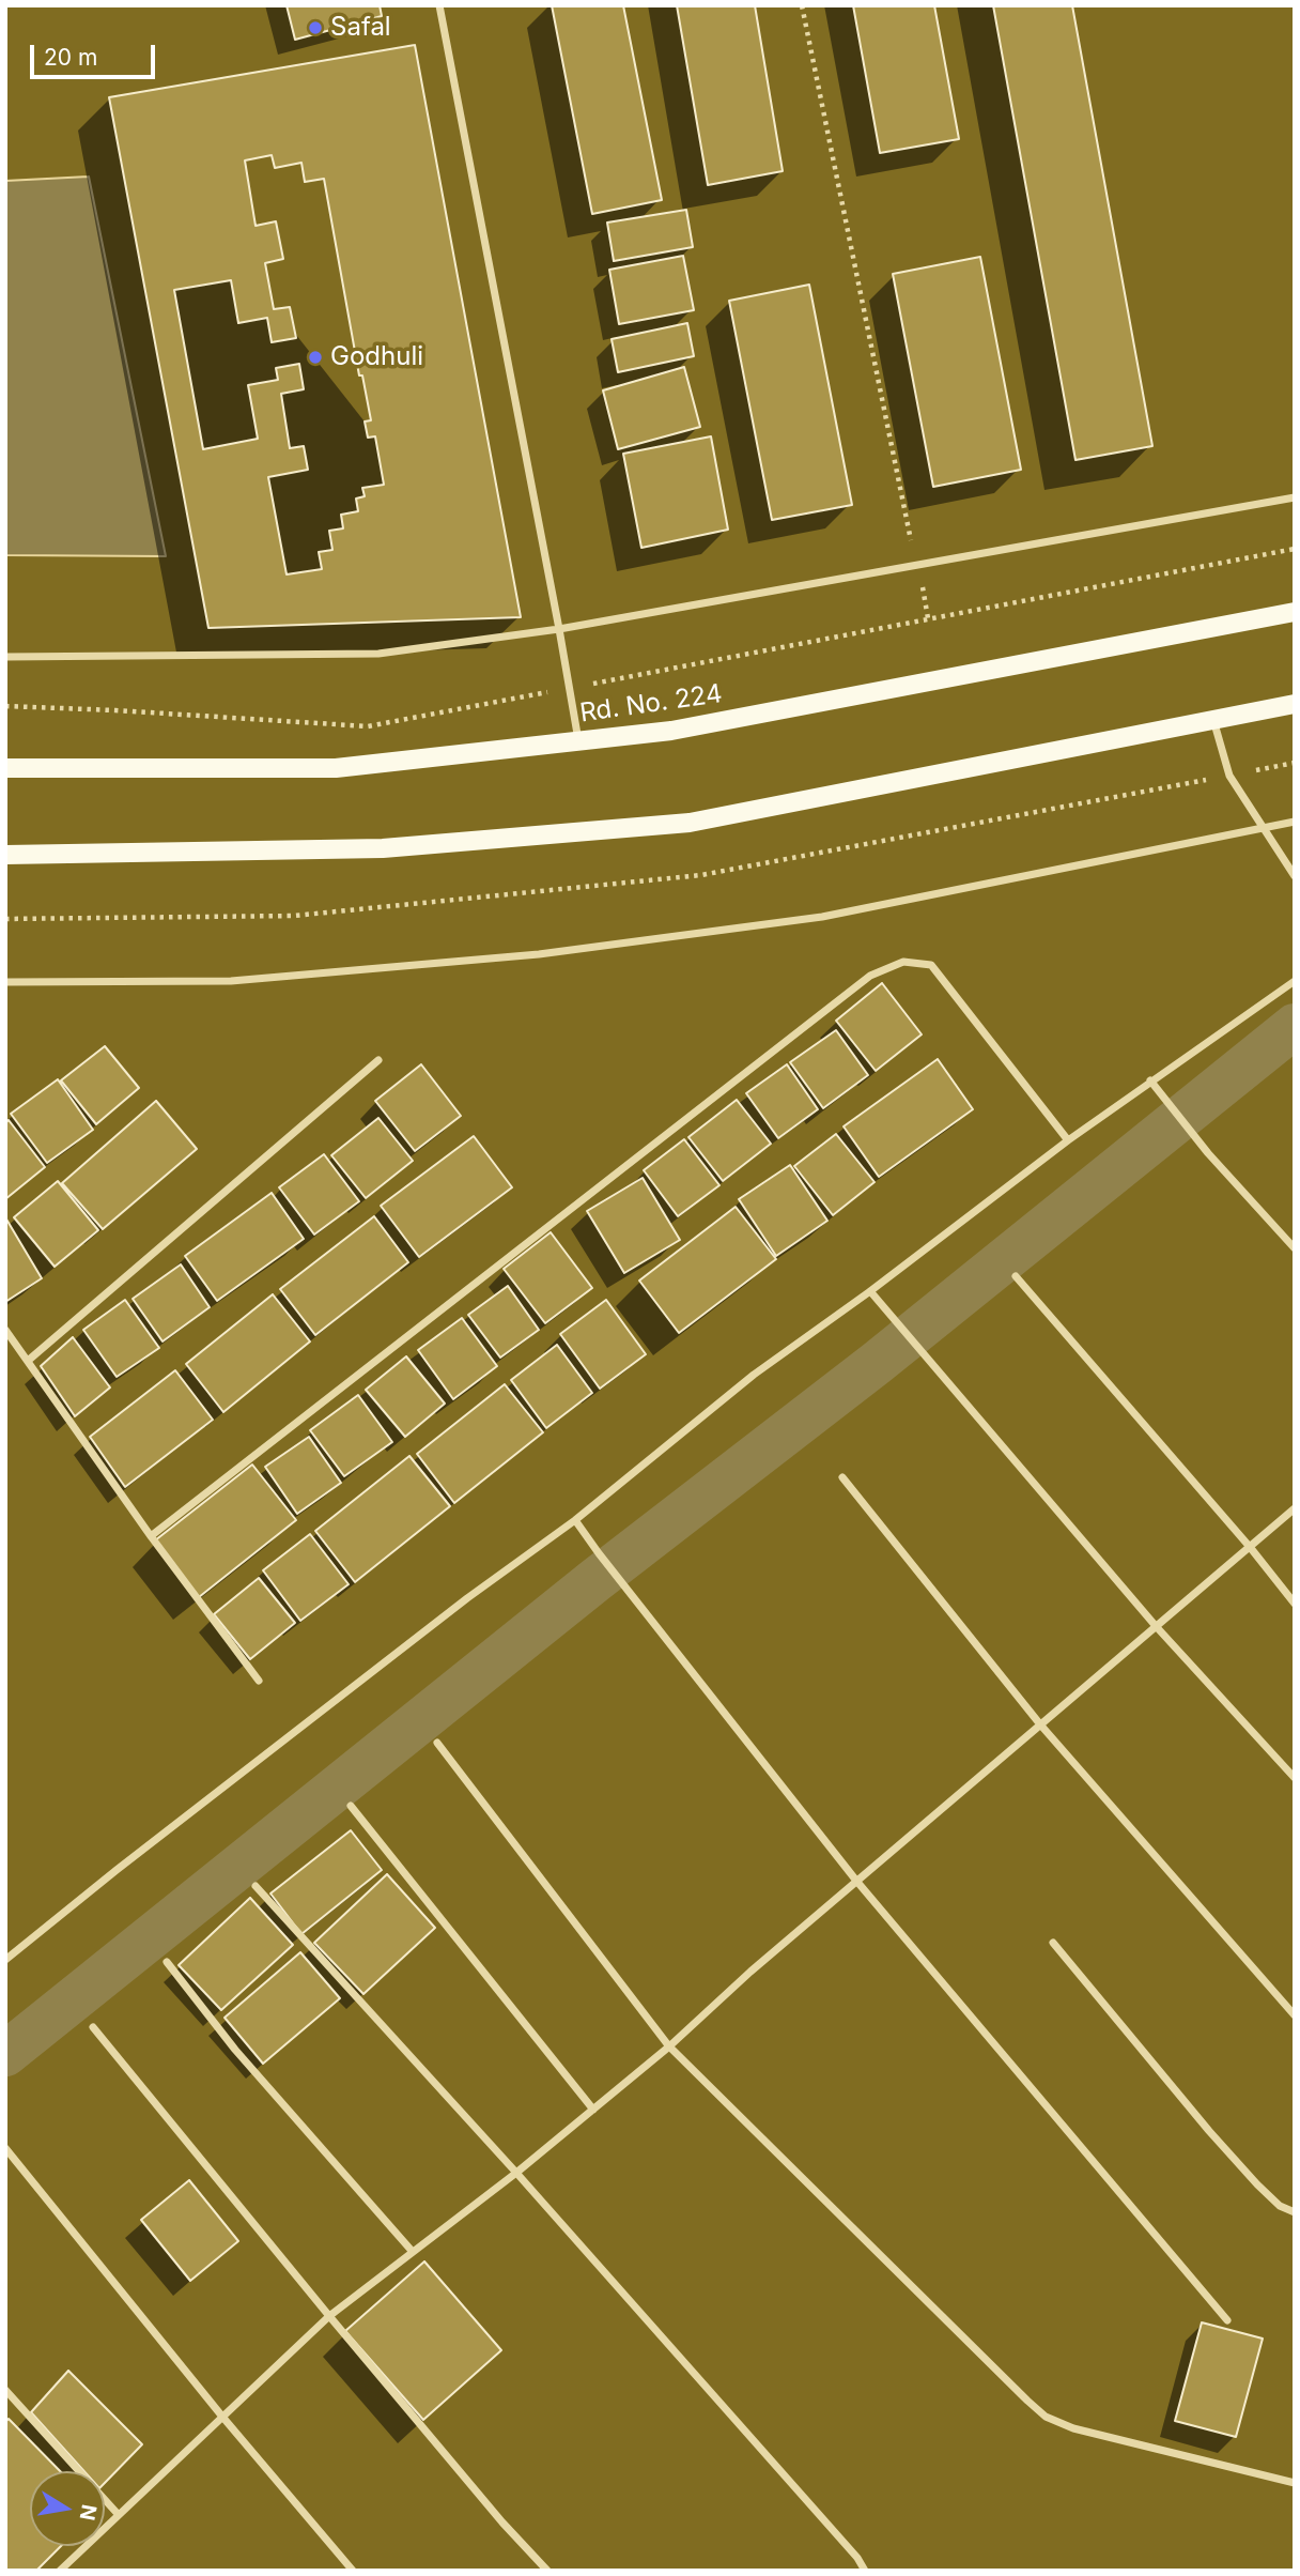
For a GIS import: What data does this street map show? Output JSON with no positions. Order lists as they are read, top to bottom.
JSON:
{
  "streets": {
    "main road": ["Rd. No. 224"]
  },
  "places": ["Safal", "Godhuli"],
  "scale_bar": "20 m",
  "north": "right"
}
